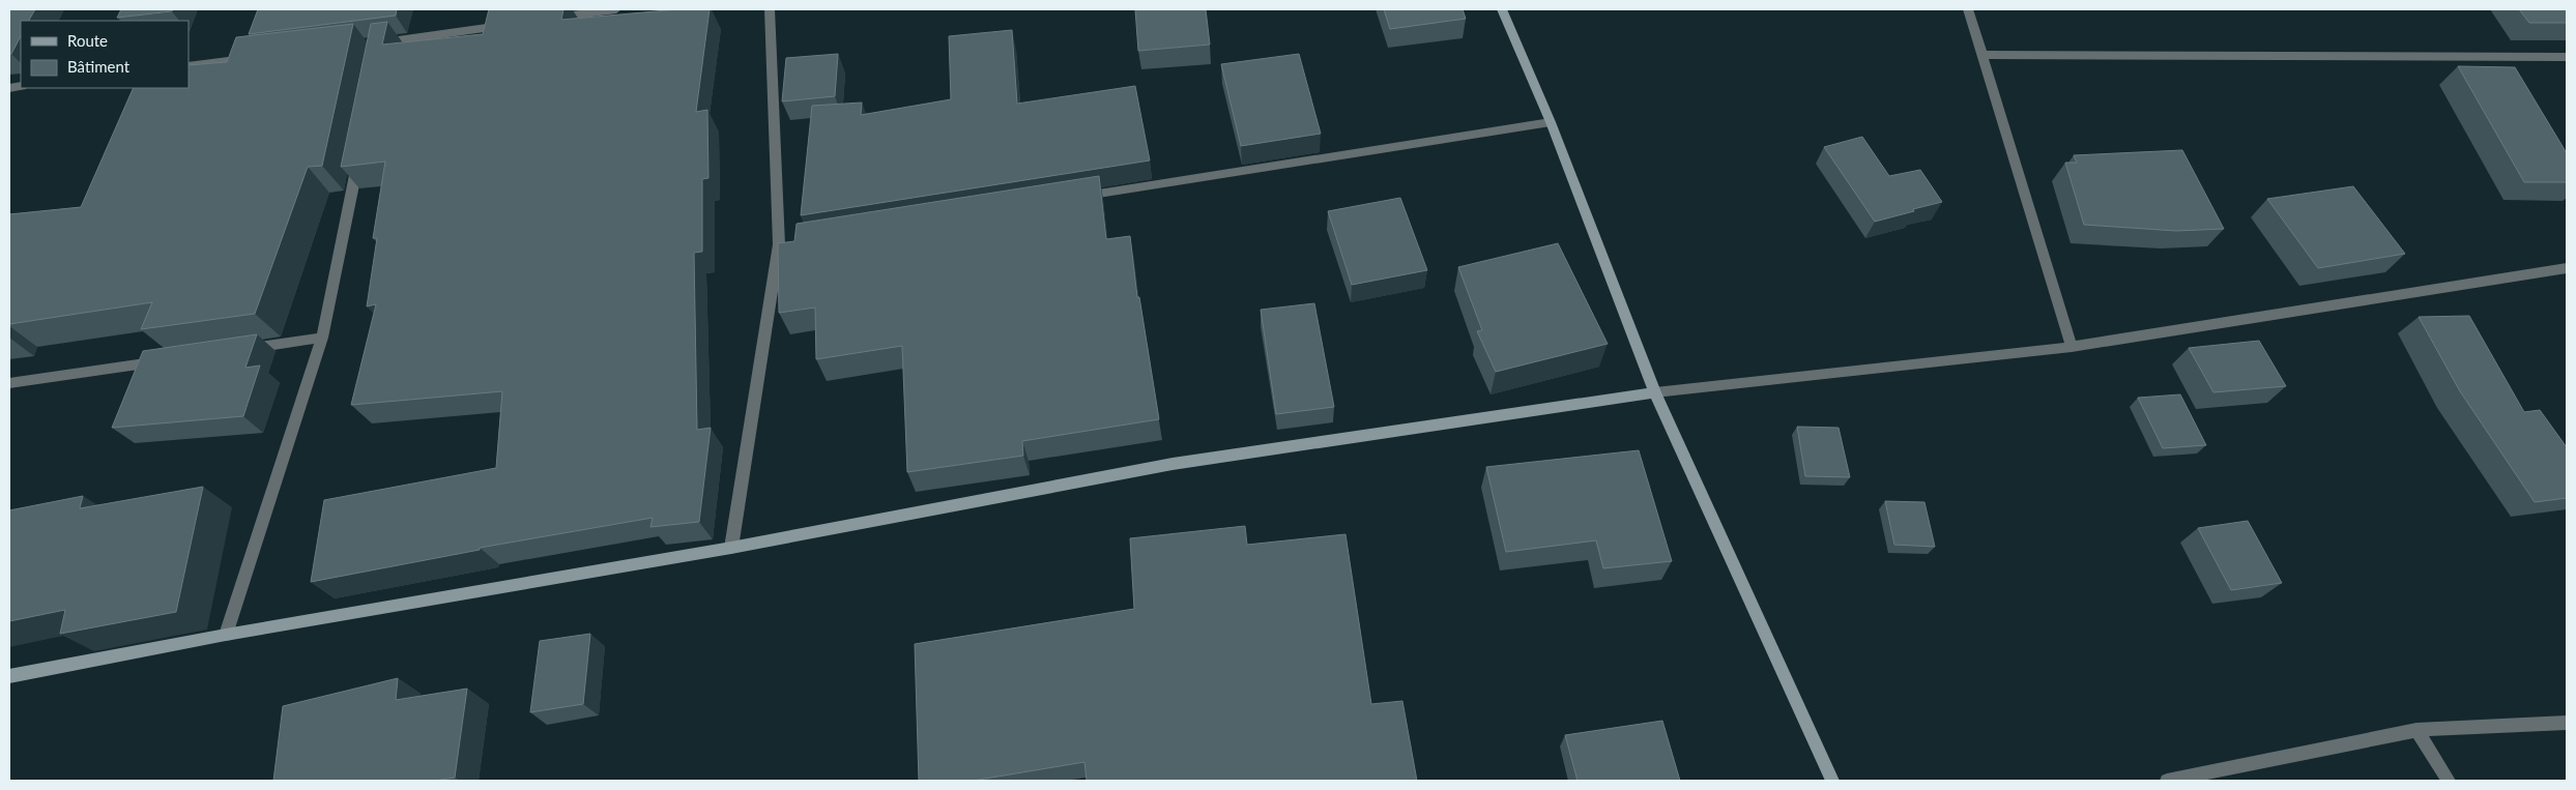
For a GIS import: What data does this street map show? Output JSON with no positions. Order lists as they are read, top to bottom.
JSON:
{
  "legend": ["Route", "Bâtiment"]
}
